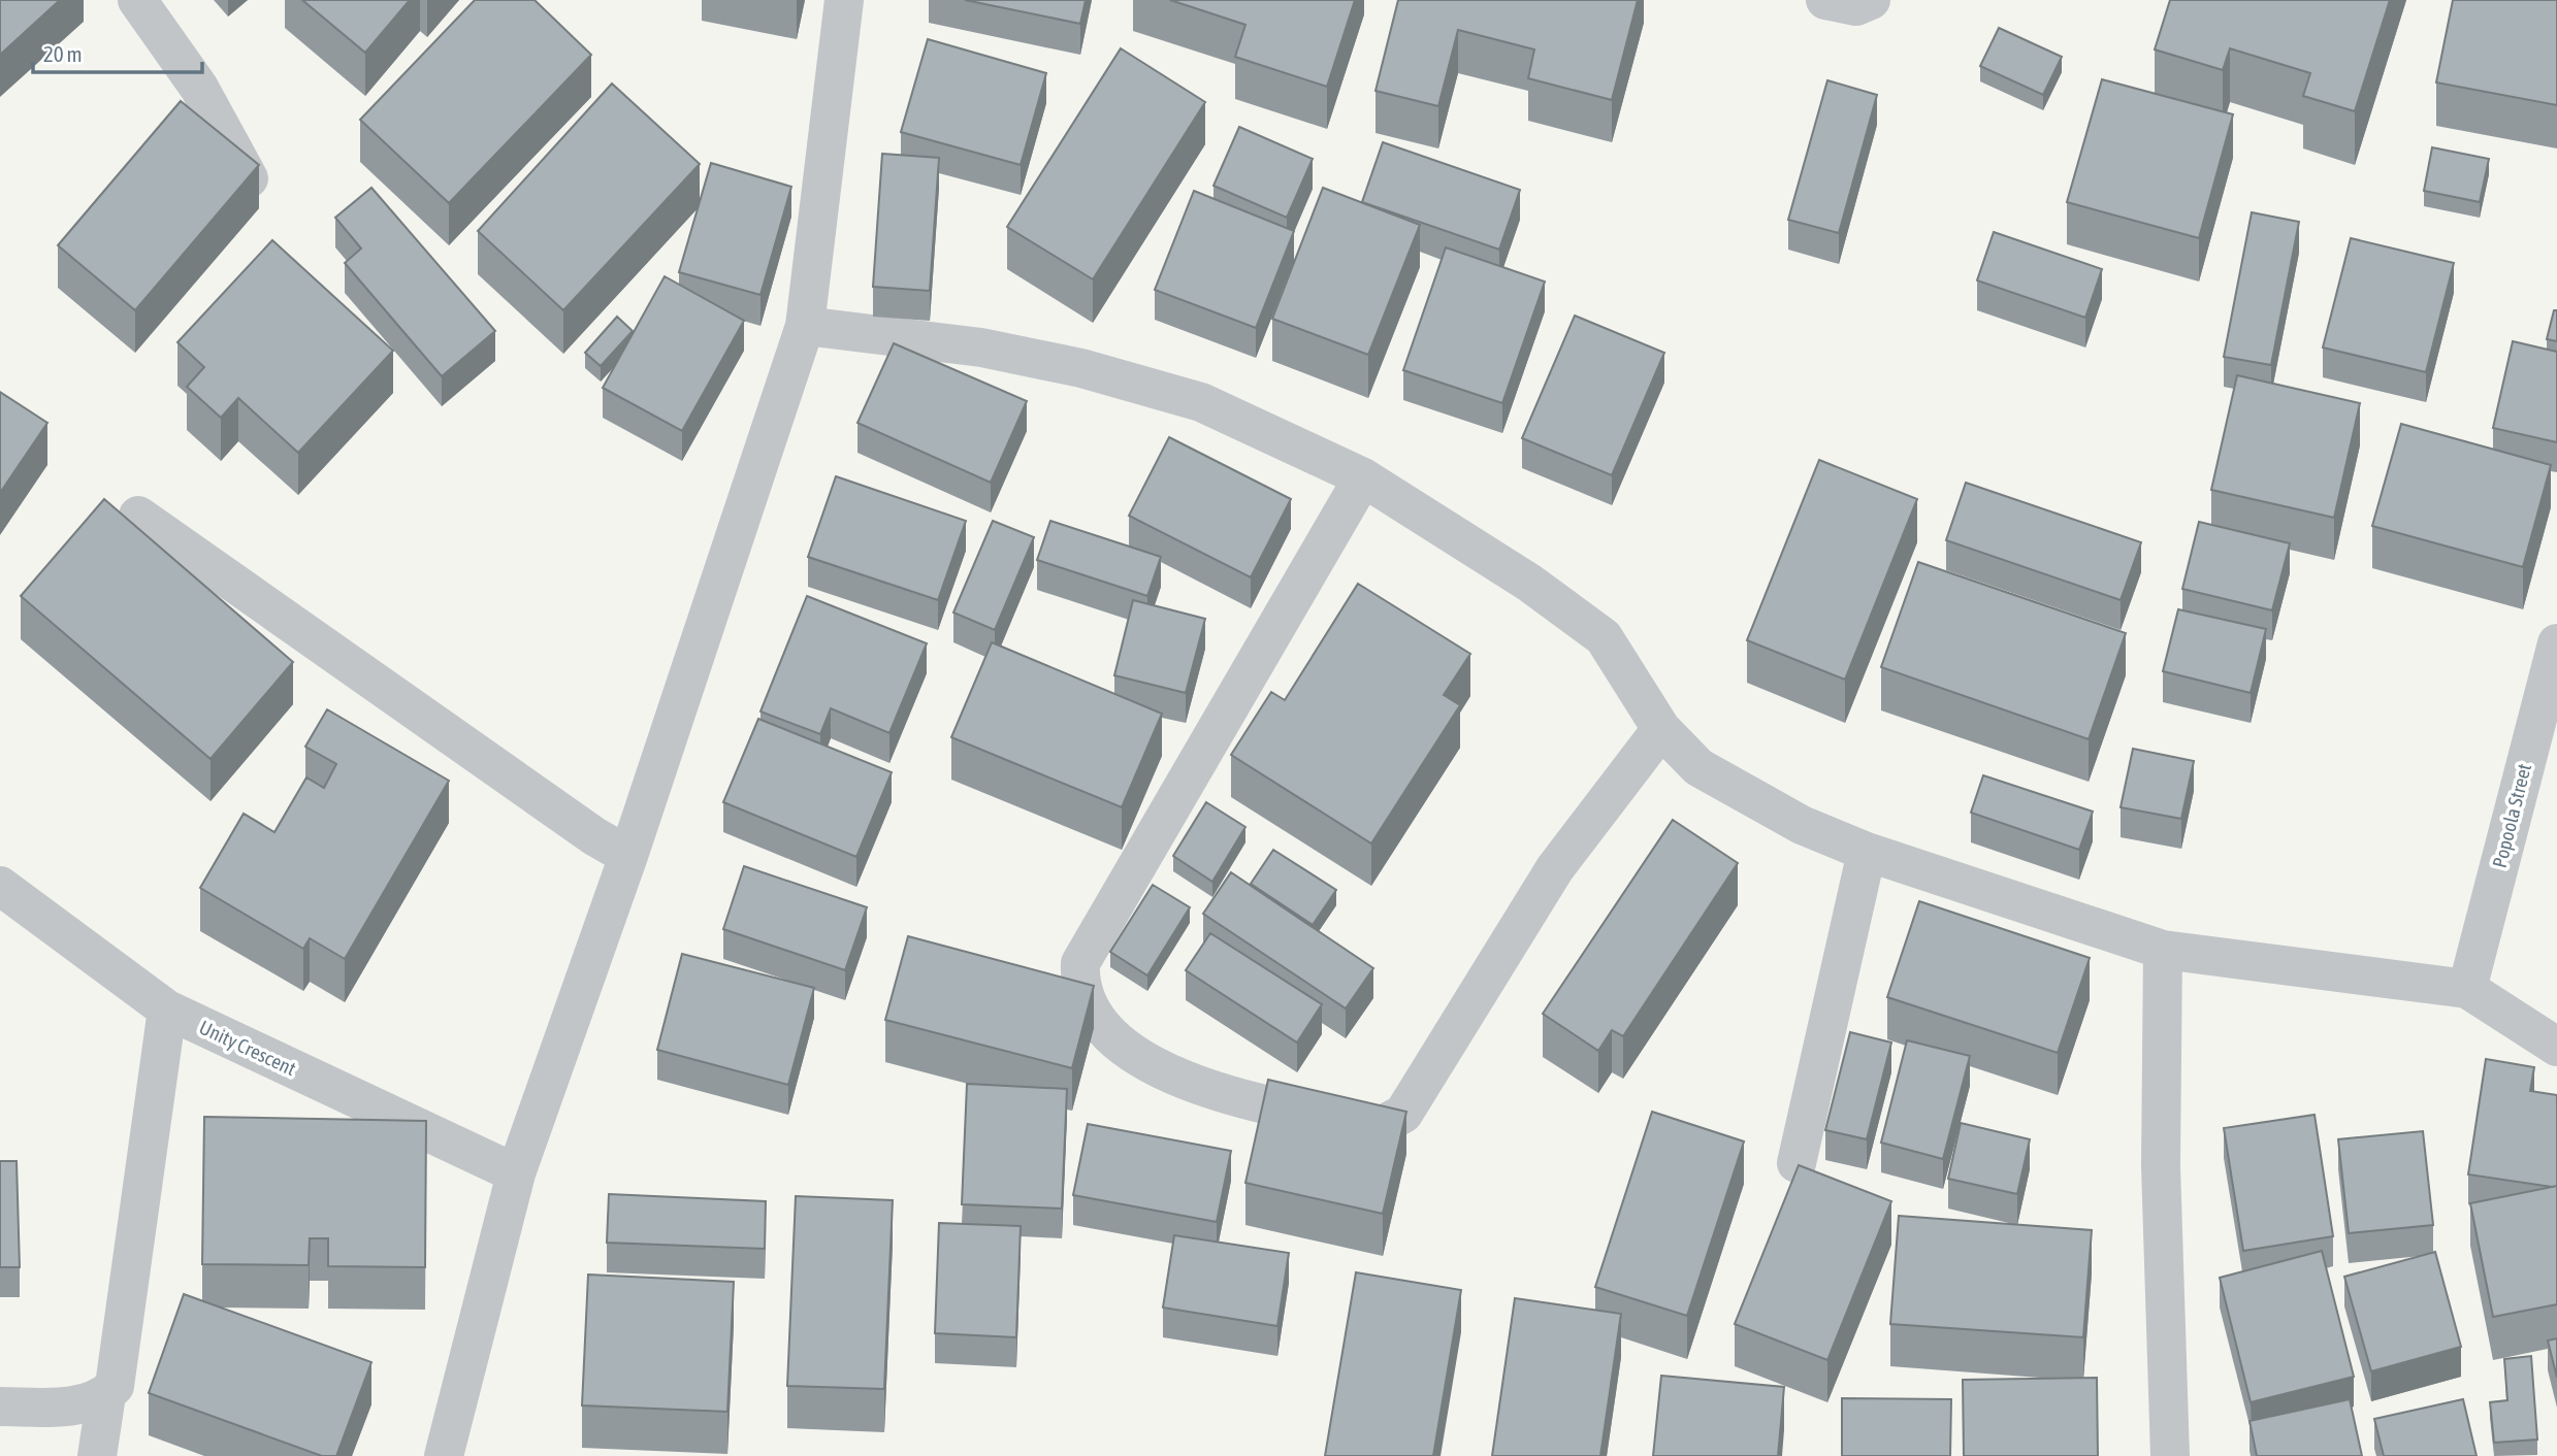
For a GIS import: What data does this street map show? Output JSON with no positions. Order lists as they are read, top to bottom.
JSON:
{
  "streets": {
    "street": ["Popoola Street", "Unity Crescent"]
  },
  "scale_bar": "20 m"
}
